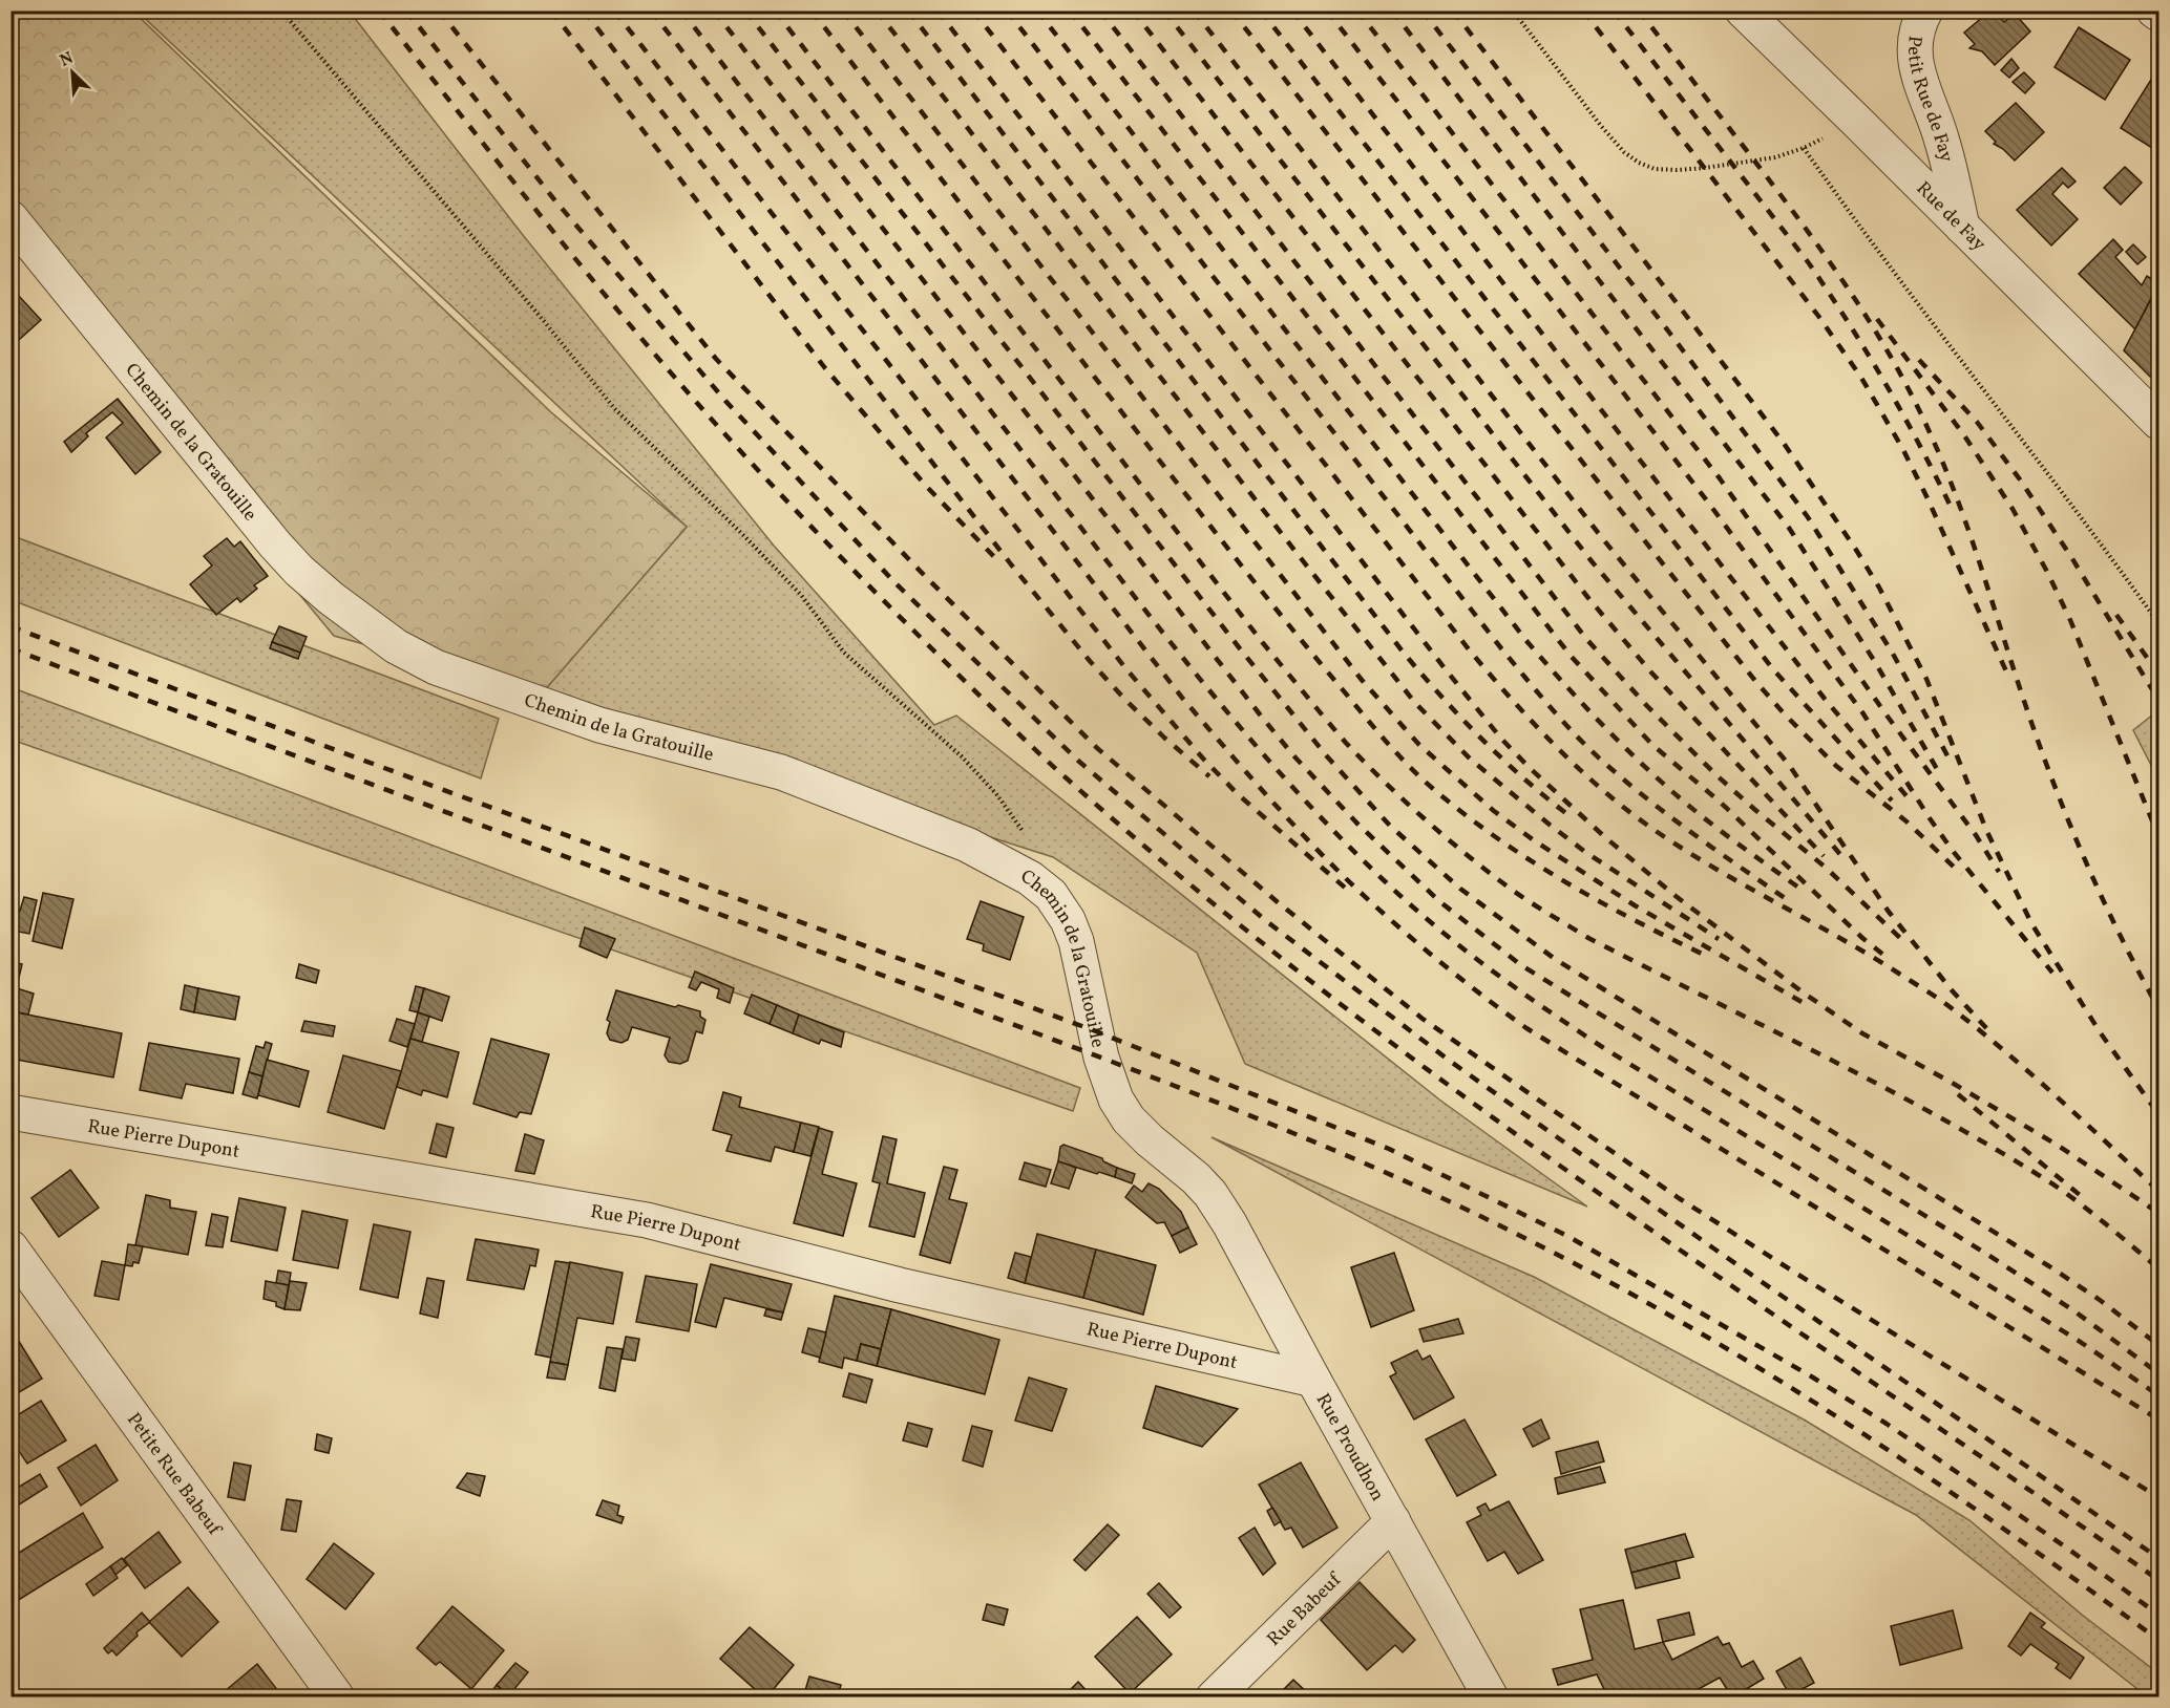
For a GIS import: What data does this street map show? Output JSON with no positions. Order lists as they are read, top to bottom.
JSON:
{
  "streets": {
    "street": [
      "Petit Rue de Fay",
      "Rue de Fay",
      "Chemin de la Gratouille",
      "Rue Pierre Dupont",
      "Rue Proudhon",
      "Petite Rue Babeuf",
      "Rue Babeuf"
    ]
  },
  "crossings": [
    ["Petit Rue de Fay", "Rue de Fay"],
    ["Chemin de la Gratouille", "Rue Proudhon"],
    ["Rue Pierre Dupont", "Rue Proudhon"],
    ["Rue Proudhon", "Rue Babeuf"]
  ],
  "north": "top left"
}
